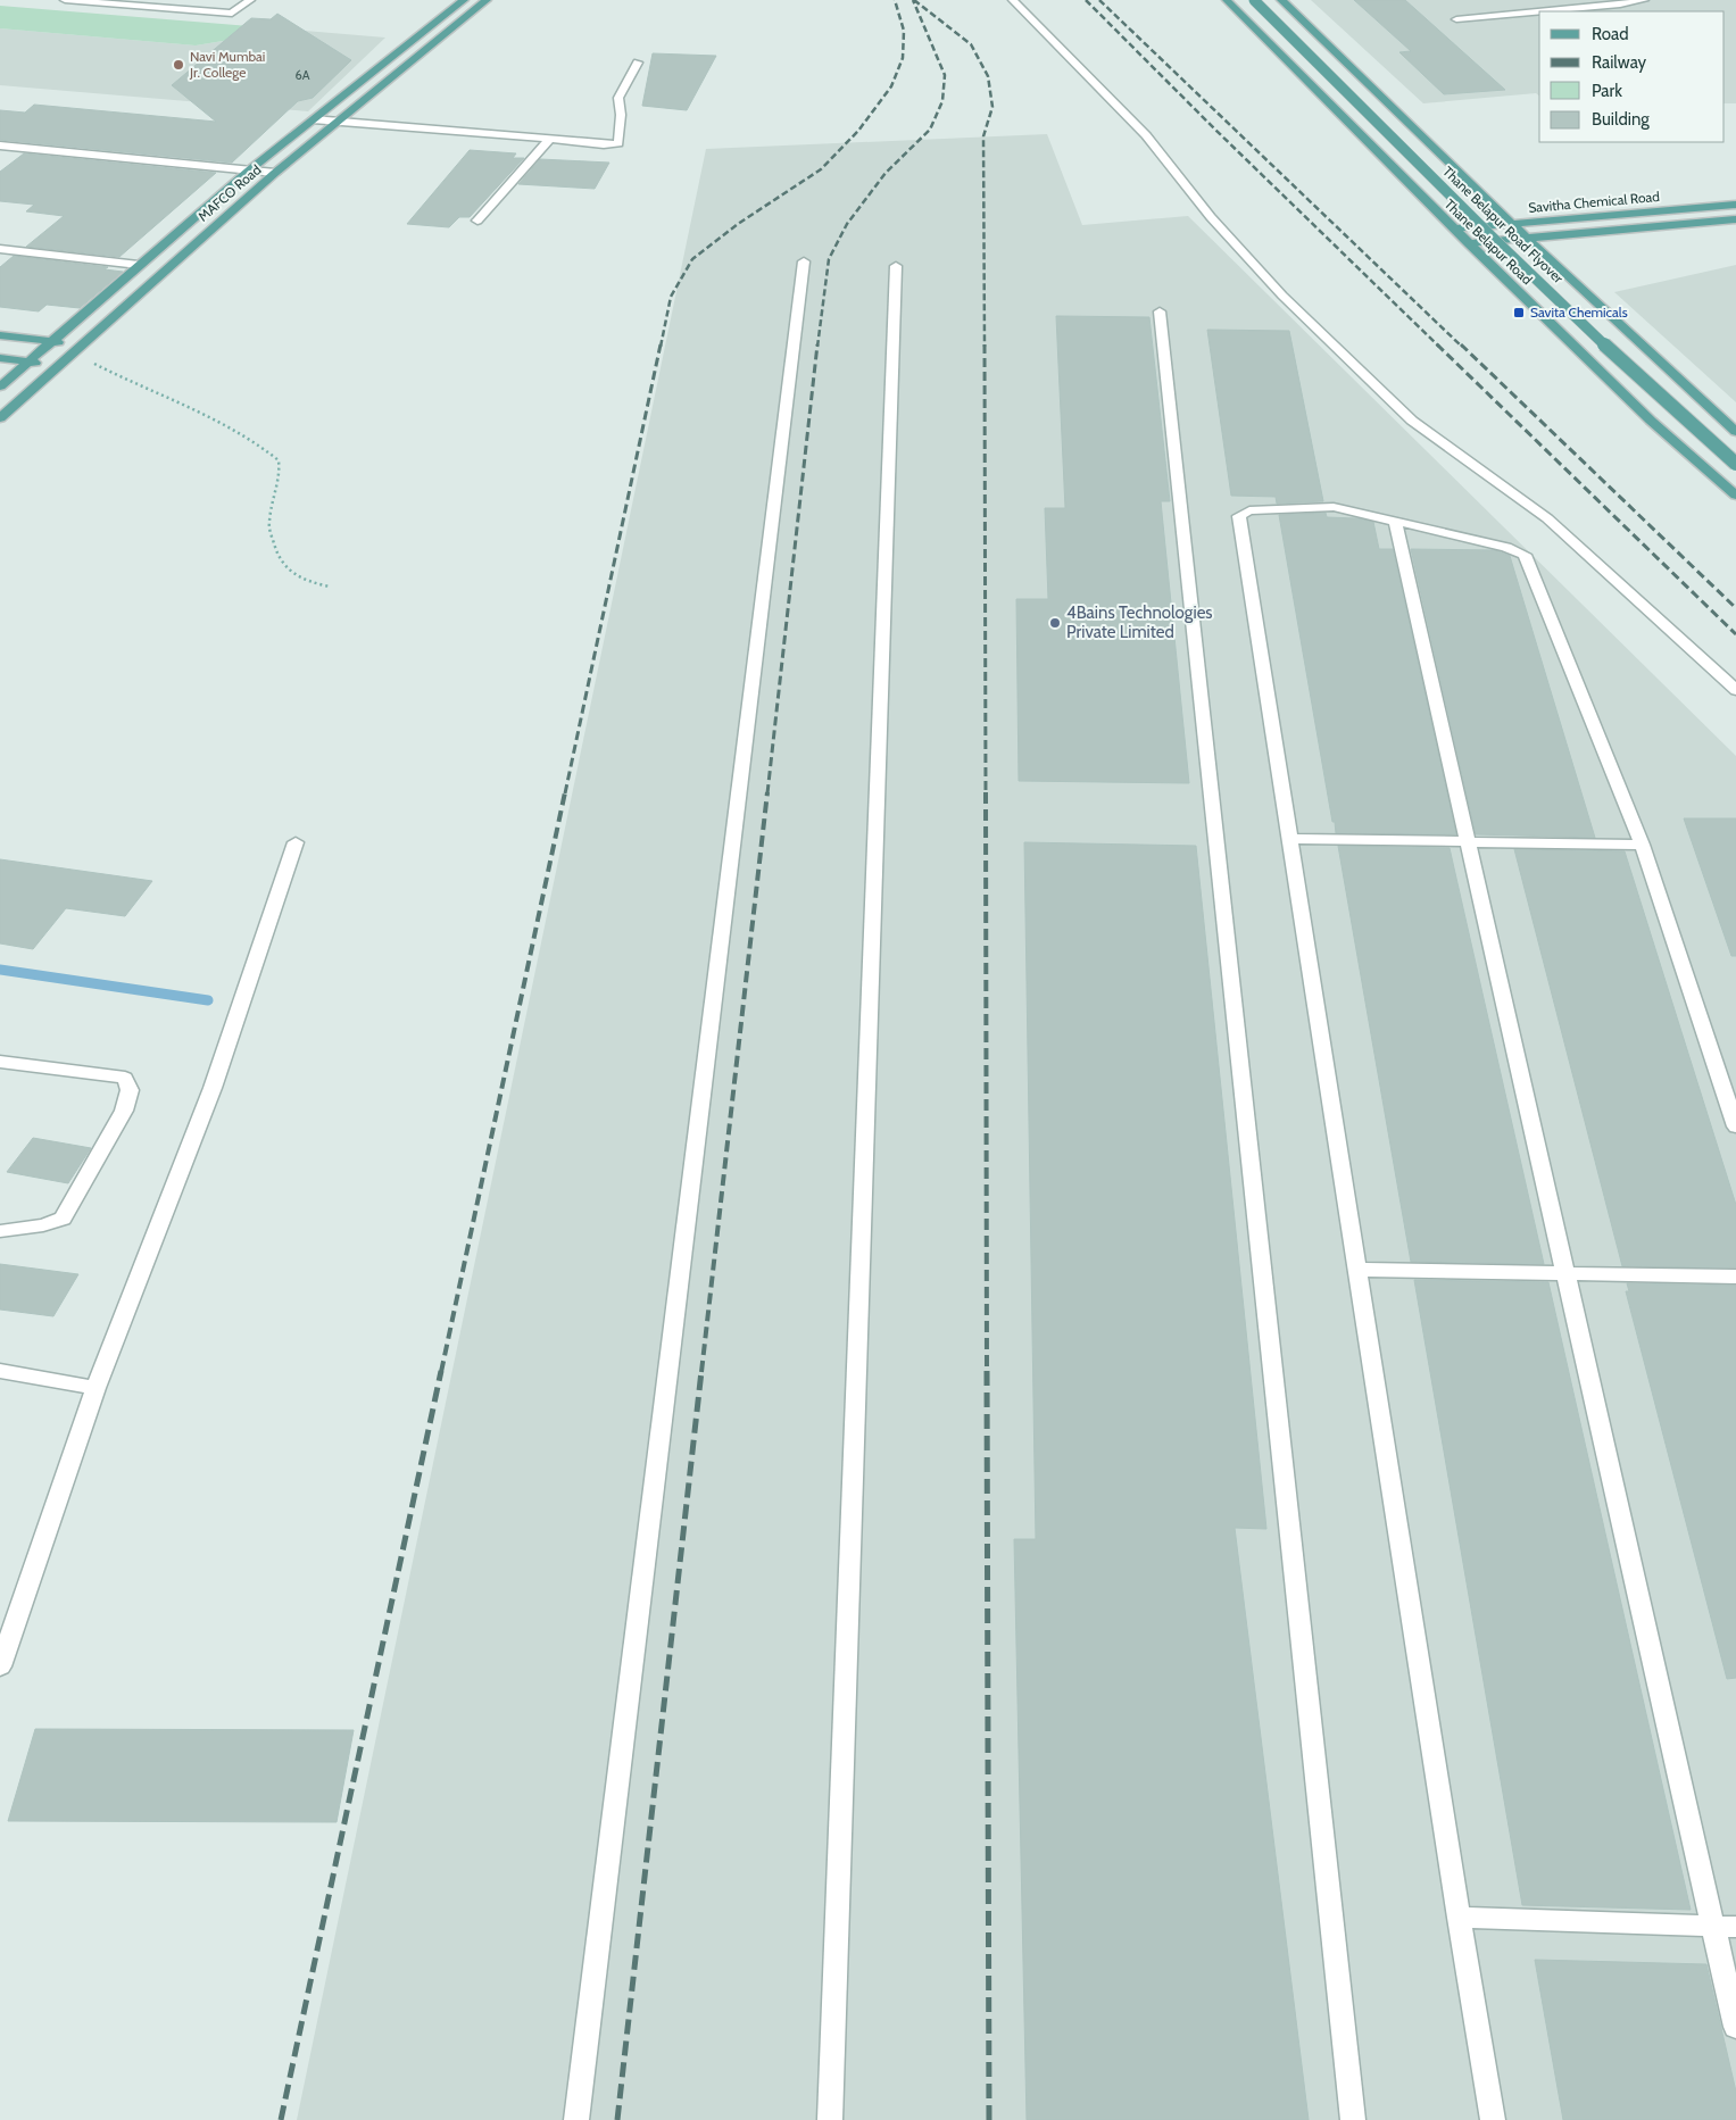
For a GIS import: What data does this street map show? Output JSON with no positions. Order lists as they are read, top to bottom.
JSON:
{
  "streets": {
    "main road": [
      "MAFCO Road",
      "Savitha Chemical Road",
      "Thane Belapur Road Flyover",
      "Thane Belapur Road"
    ]
  },
  "crossings": [
    ["Savitha Chemical Road", "Thane Belapur Road"]
  ],
  "places": {
    "other": ["Navi Mumbai Jr. College", "4Bains Technologies Private Limited"],
    "transit": ["Savita Chemicals"]
  },
  "house_numbers": ["6A"],
  "legend": [
    "Road",
    "Railway",
    "Park",
    "Building"
  ]
}
